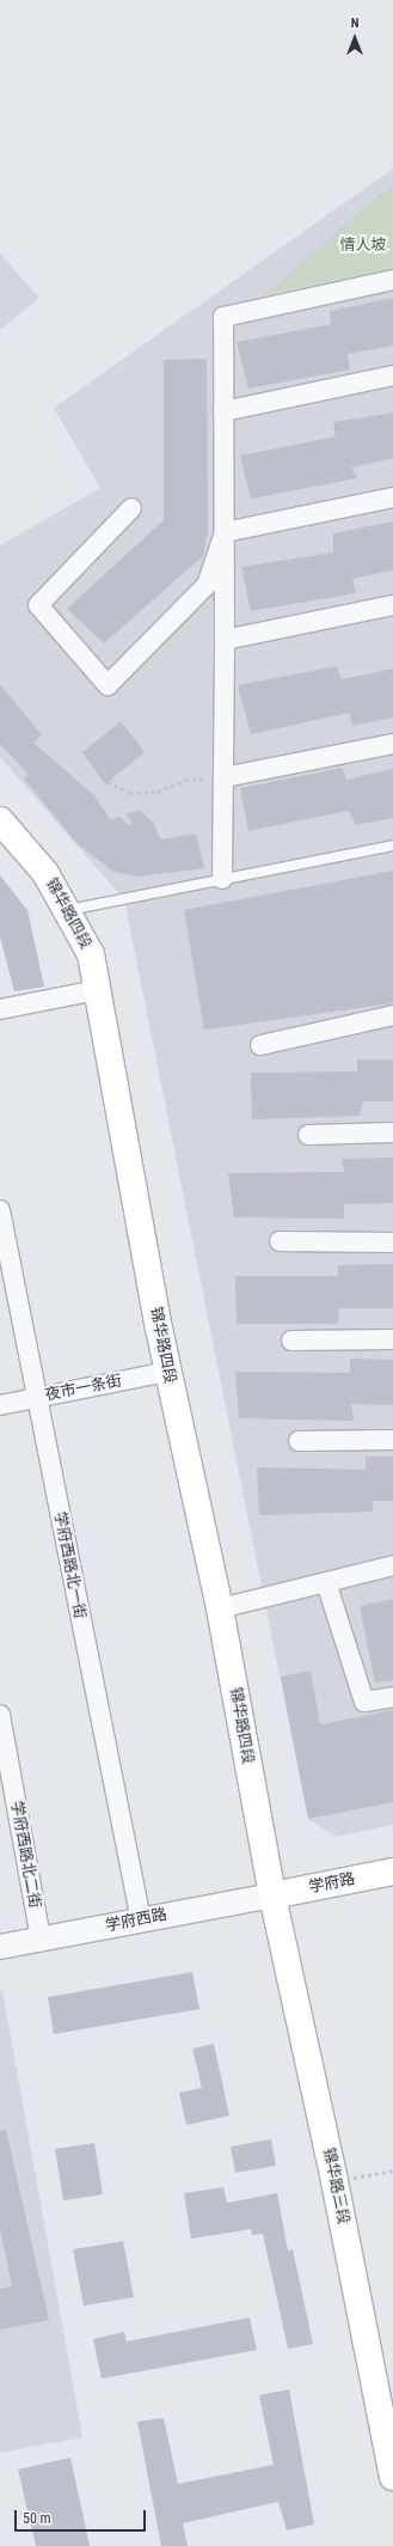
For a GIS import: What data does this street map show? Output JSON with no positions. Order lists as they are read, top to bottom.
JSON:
{
  "streets": {
    "main road": ["锦华路四段", "学府路", "锦华路三段"],
    "street": [
      "夜市一条街",
      "学府西路北一街",
      "学府西路北二街",
      "学府西路"
    ]
  },
  "crossings": [
    ["锦华路四段", "夜市一条街"],
    ["锦华路四段", "学府路"],
    ["锦华路四段", "学府西路"],
    ["锦华路四段", "锦华路三段"],
    ["夜市一条街", "学府西路北一街"],
    ["学府西路北一街", "学府西路"],
    ["学府西路北二街", "学府西路"],
    ["学府路", "学府西路"],
    ["学府路", "锦华路三段"],
    ["学府西路", "锦华路三段"]
  ],
  "parks": ["情人坡"],
  "scale_bar": "50 m",
  "north": "top"
}
